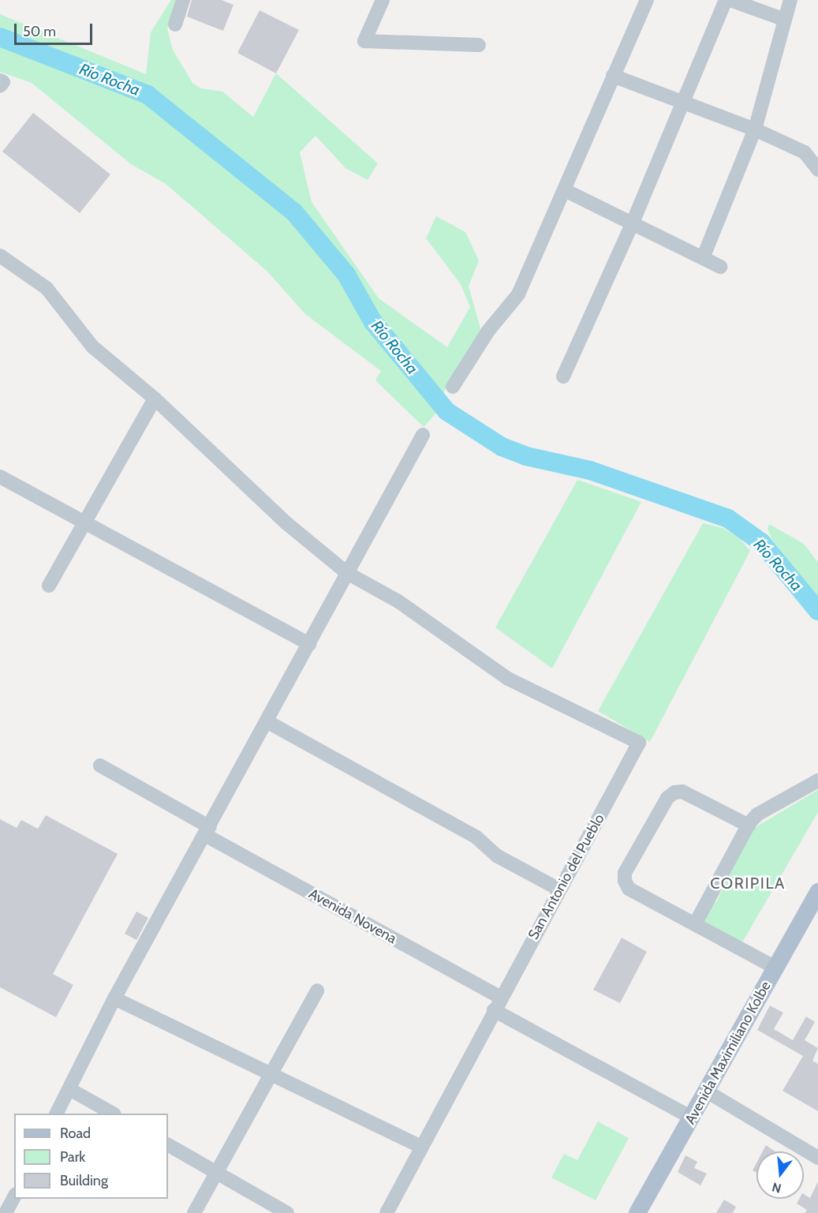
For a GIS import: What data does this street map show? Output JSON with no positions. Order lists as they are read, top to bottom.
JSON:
{
  "streets": {
    "main road": ["Avenida Maximiliano Kolbe"],
    "street": ["San Antonio del Pueblo", "Avenida Novena"]
  },
  "crossings": [
    ["San Antonio del Pueblo", "Avenida Novena"],
    ["Avenida Novena", "Avenida Maximiliano Kolbe"]
  ],
  "districts": ["CORIPILA"],
  "water": ["Río Rocha"],
  "legend": ["Road", "Park", "Building"],
  "scale_bar": "50 m",
  "north": "bottom"
}
